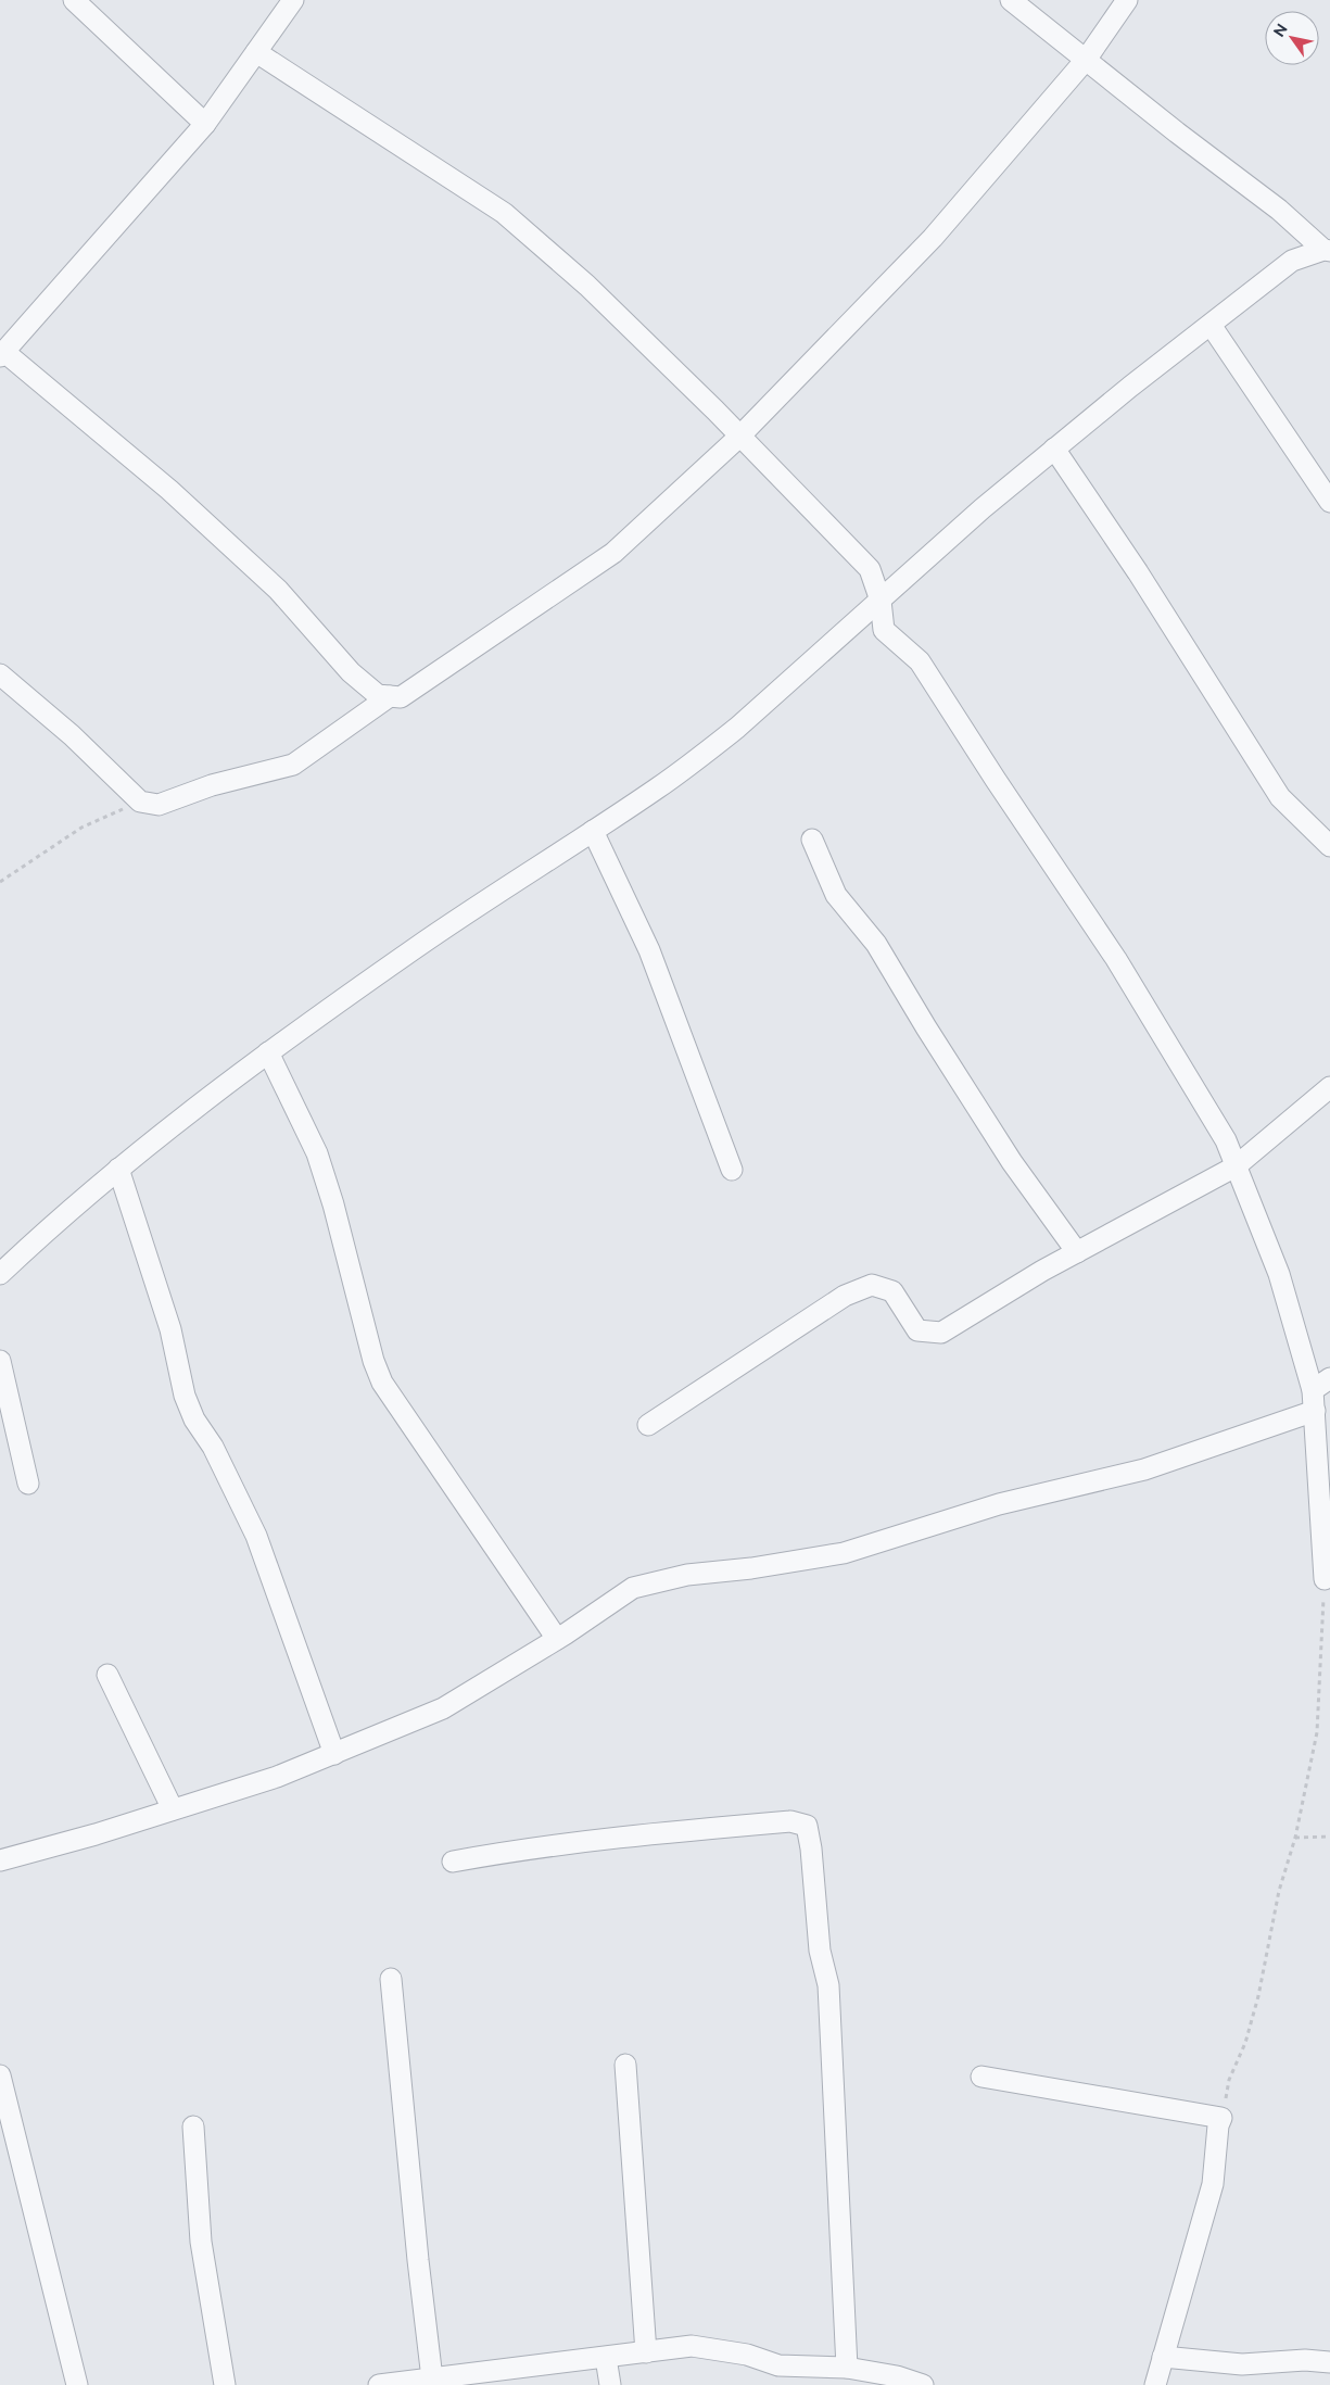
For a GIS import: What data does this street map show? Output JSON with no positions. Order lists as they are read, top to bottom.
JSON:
{
  "north": "top left"
}
